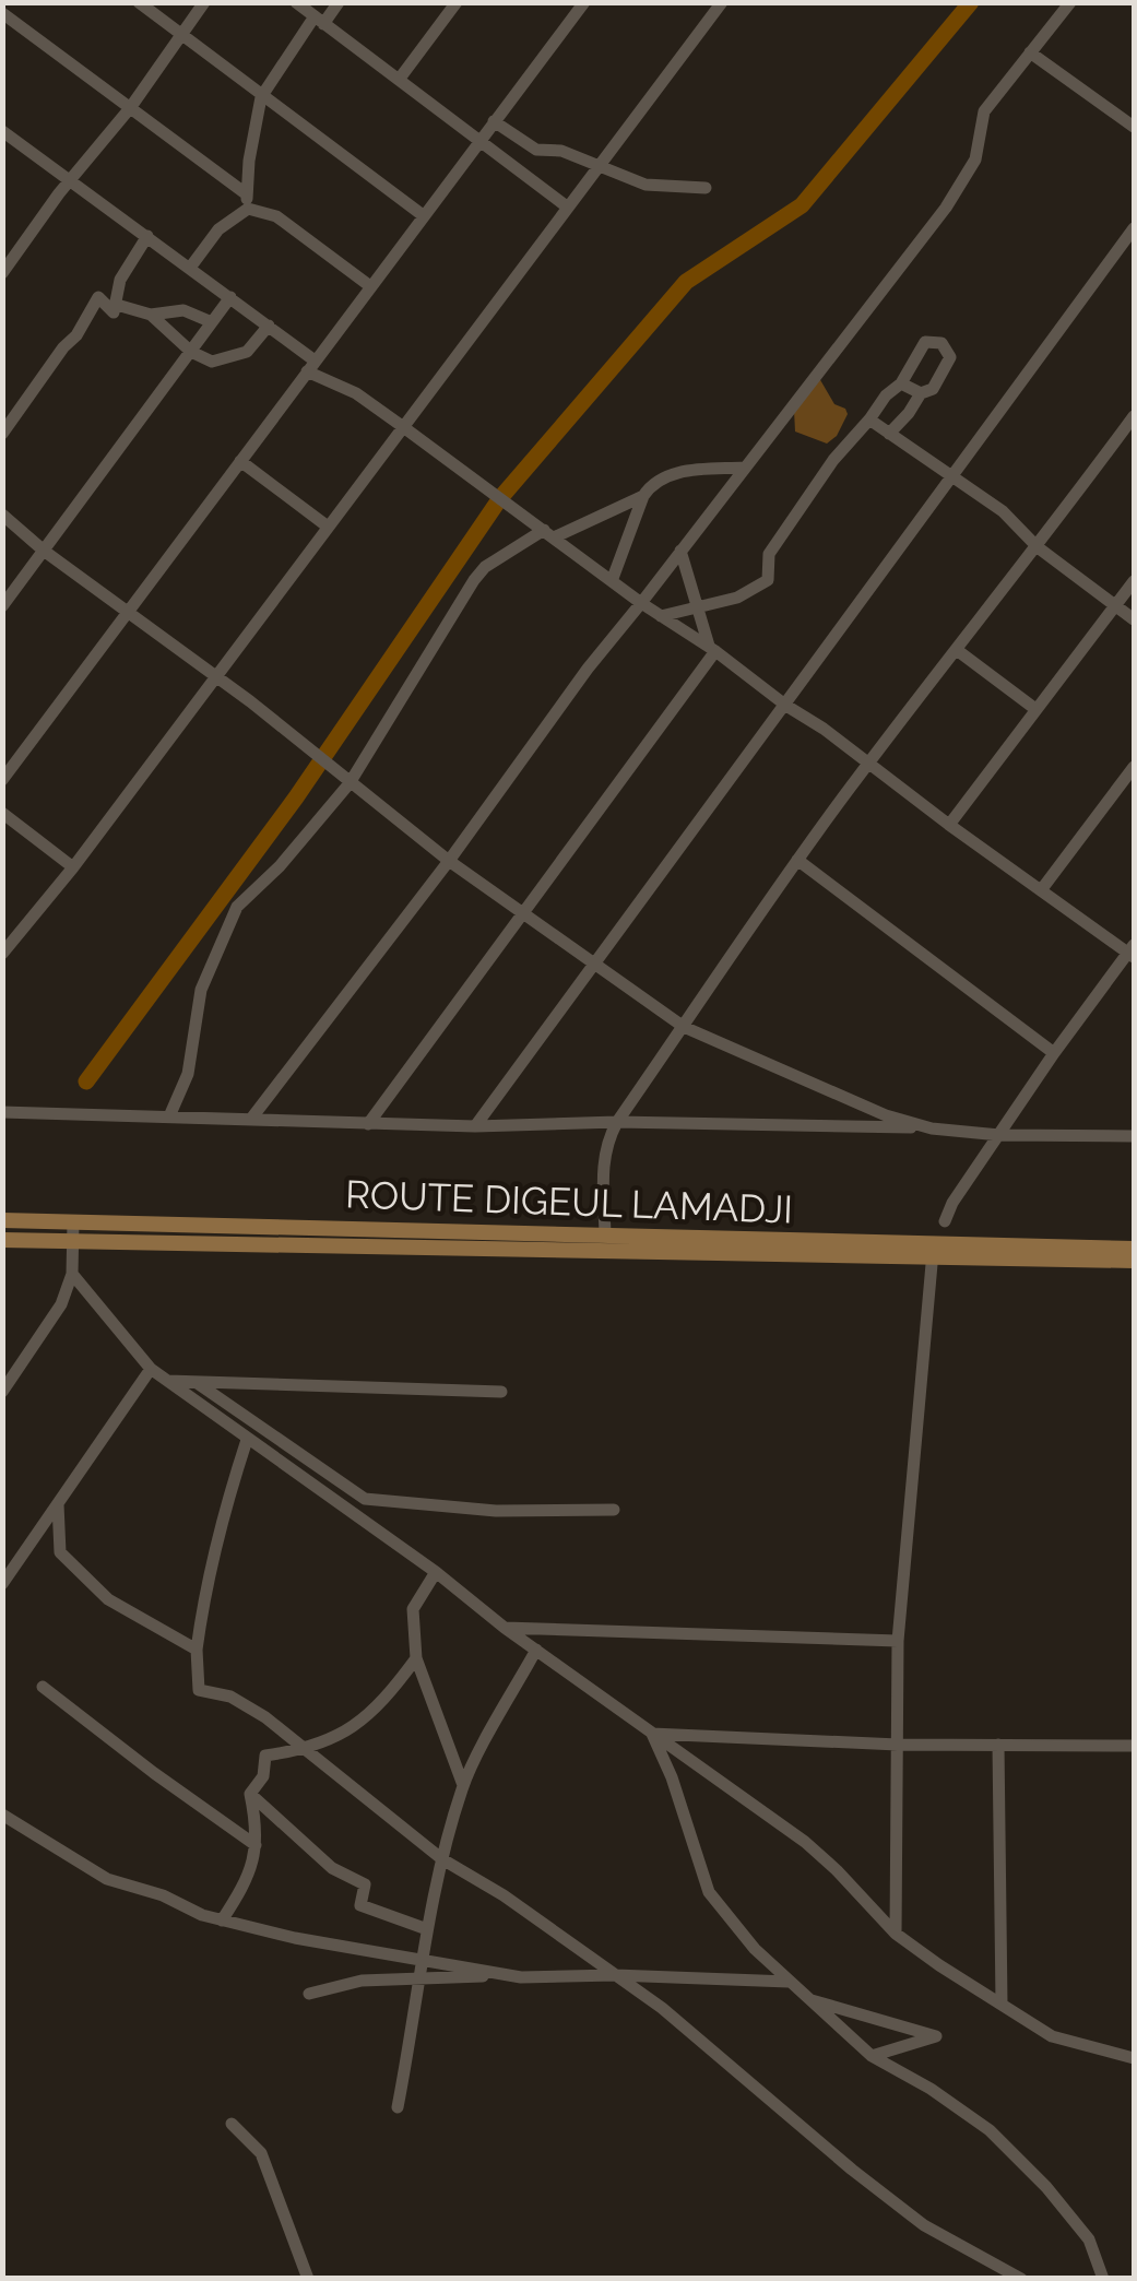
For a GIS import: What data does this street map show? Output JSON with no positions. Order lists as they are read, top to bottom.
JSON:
{
  "streets": {
    "main road": ["ROUTE DIGEUL LAMADJI"]
  }
}
